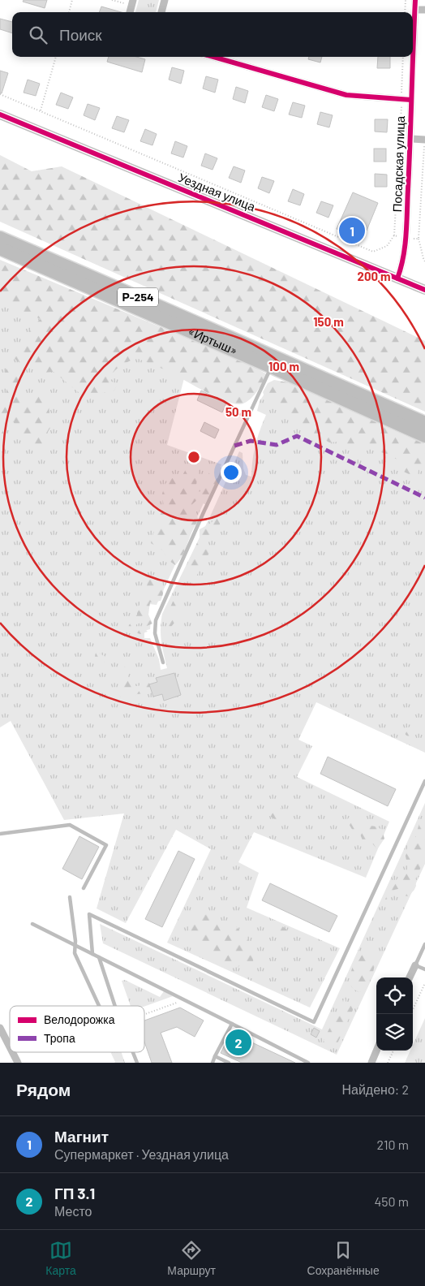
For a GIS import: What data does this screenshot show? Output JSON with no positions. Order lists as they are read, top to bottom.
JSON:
{
  "streets": {
    "highway": ["Р-254", "«Иртыш»"],
    "street": ["Посадская улица", "Уездная улица"]
  },
  "crossings": [
    ["Посадская улица", "Уездная улица"]
  ],
  "legend": ["Велодорожка", "Тропа"],
  "page": {
    "search": "Поиск",
    "pins": ["1", "2"],
    "heading": ["Рядом", "Найдено: 2"],
    "list": [
      {
        "mark": "1",
        "name": "Магнит",
        "note": "Супермаркет · Уездная улица",
        "value": "210 m"
      },
      {
        "mark": "2",
        "name": "ГП 3.1",
        "note": "Место",
        "value": "450 m"
      }
    ],
    "nav": ["Карта", "Маршрут", "Сохранённые"]
  },
  "rings": [
    "200 m",
    "150 m",
    "100 m",
    "50 m"
  ]
}
